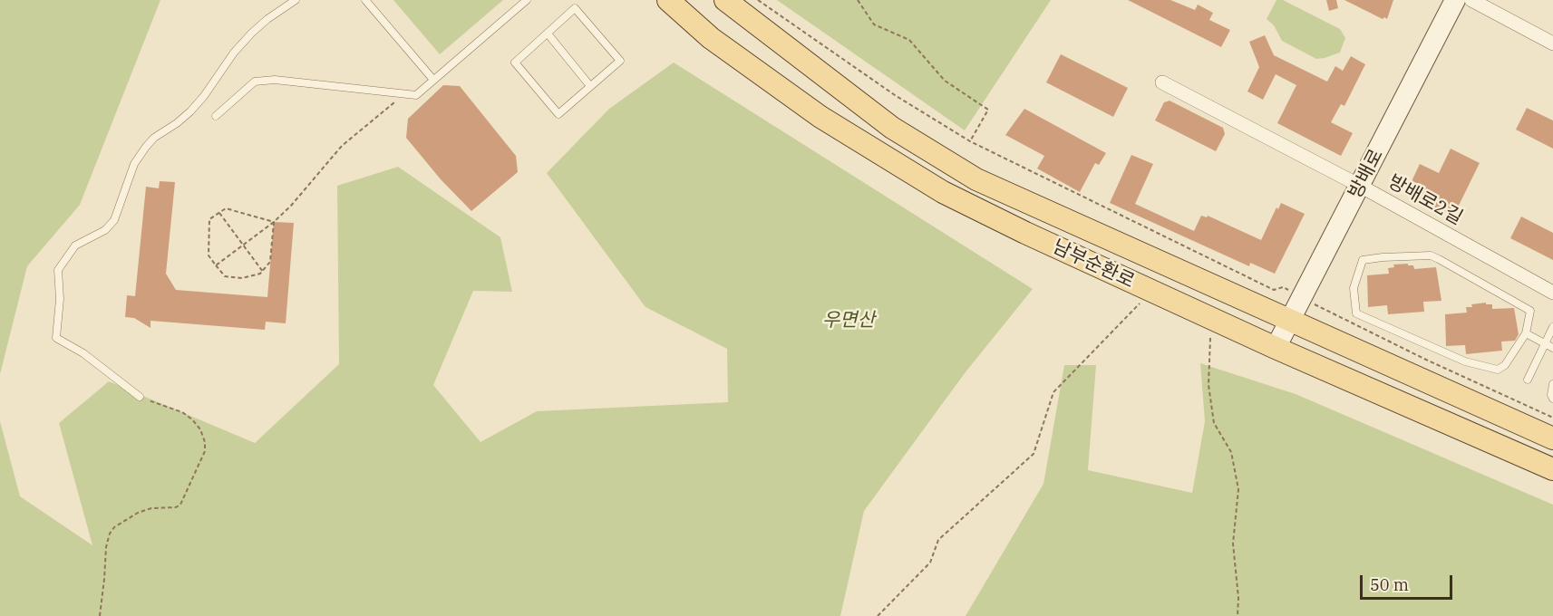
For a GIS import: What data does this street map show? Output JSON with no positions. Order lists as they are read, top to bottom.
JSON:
{
  "streets": {
    "main road": ["방배로", "남부순환로"],
    "street": ["방배로2길"]
  },
  "crossings": [
    ["방배로", "방배로2길"],
    ["방배로", "남부순환로"]
  ],
  "parks": ["우면산"],
  "scale_bar": "50 m"
}
